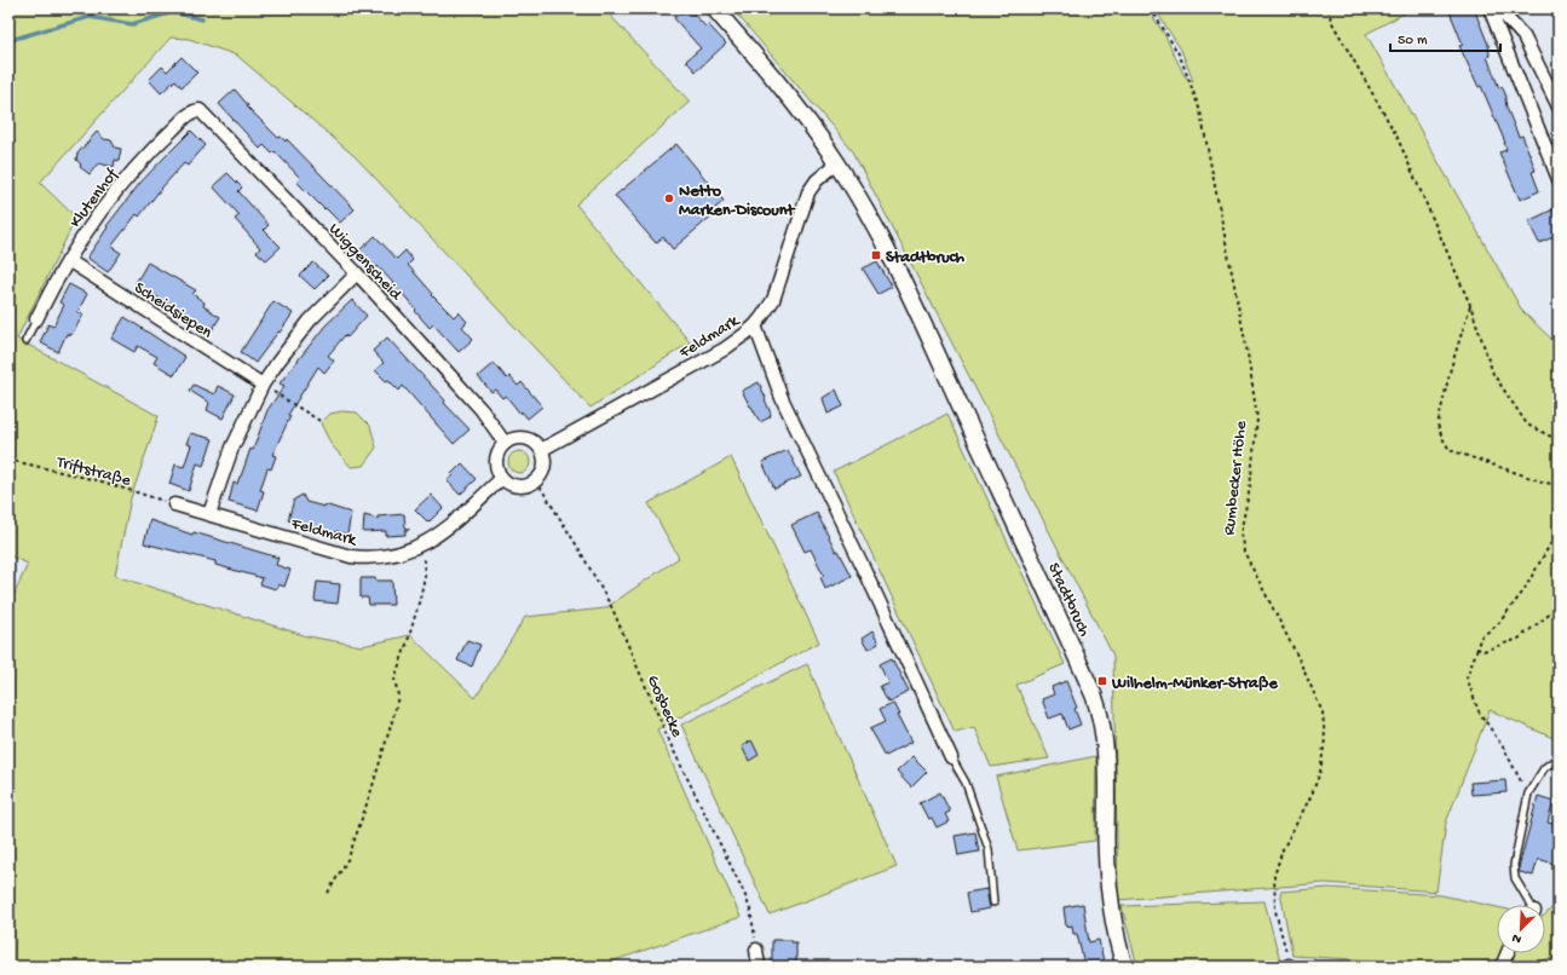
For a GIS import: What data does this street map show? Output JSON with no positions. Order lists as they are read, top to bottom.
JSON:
{
  "streets": {
    "street": [
      "Klutenhof",
      "Wiggenscheid",
      "Scheidsiepen",
      "Feldmark",
      "Stadtbruch"
    ],
    "path": ["Triftstraße", "Rumbecker Höhe", "Gosbecke"]
  },
  "crossings": [
    ["Klutenhof", "Wiggenscheid"],
    ["Klutenhof", "Scheidsiepen"],
    ["Wiggenscheid", "Feldmark"],
    ["Wiggenscheid", "Gosbecke"],
    ["Feldmark", "Triftstraße"],
    ["Feldmark", "Stadtbruch"],
    ["Feldmark", "Gosbecke"]
  ],
  "places": {
    "other": ["Netto Marken-Discount"],
    "transit": ["Stadtbruch", "Wilhelm-Münker-Straße"]
  },
  "scale_bar": "50 m",
  "north": "bottom left"
}
